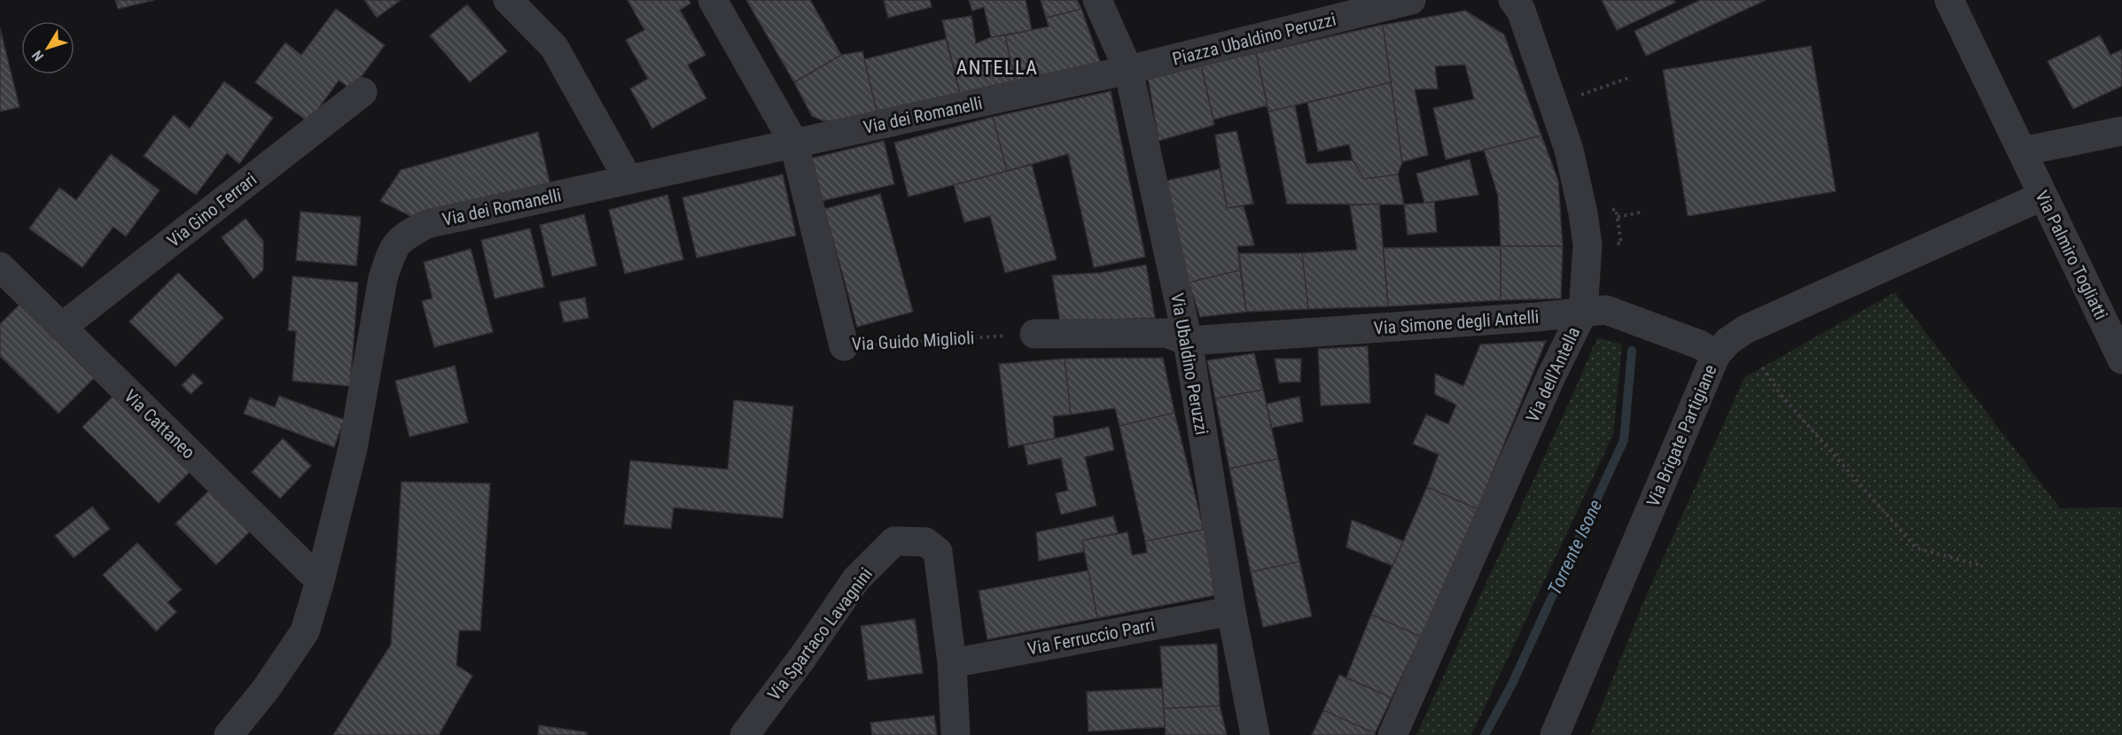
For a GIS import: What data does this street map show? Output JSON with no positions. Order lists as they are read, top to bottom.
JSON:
{
  "streets": {
    "street": [
      "Piazza Ubaldino Peruzzi",
      "Via dei Romanelli",
      "Via Gino Ferrari",
      "Via Palmiro Togliatti",
      "Via Simone degli Antelli",
      "Via Guido Miglioli",
      "Via Ubaldino Peruzzi",
      "Via dell'Antella",
      "Via Cattaneo",
      "Via Brigate Partigiane",
      "Via Spartaco Lavagnini",
      "Via Ferruccio Parri"
    ]
  },
  "crossings": [
    ["Piazza Ubaldino Peruzzi", "Via dei Romanelli"],
    ["Piazza Ubaldino Peruzzi", "Via Ubaldino Peruzzi"],
    ["Via dei Romanelli", "Via Guido Miglioli"],
    ["Via dei Romanelli", "Via Ubaldino Peruzzi"],
    ["Via dei Romanelli", "Via Cattaneo"],
    ["Via Gino Ferrari", "Via Cattaneo"],
    ["Via Palmiro Togliatti", "Via Brigate Partigiane"],
    ["Via Simone degli Antelli", "Via Ubaldino Peruzzi"],
    ["Via Simone degli Antelli", "Via dell'Antella"],
    ["Via Simone degli Antelli", "Via Brigate Partigiane"],
    ["Via Ubaldino Peruzzi", "Via Ferruccio Parri"],
    ["Via Spartaco Lavagnini", "Via Ferruccio Parri"]
  ],
  "districts": ["ANTELLA"],
  "water": ["Torrente Isone"],
  "north": "bottom left"
}
